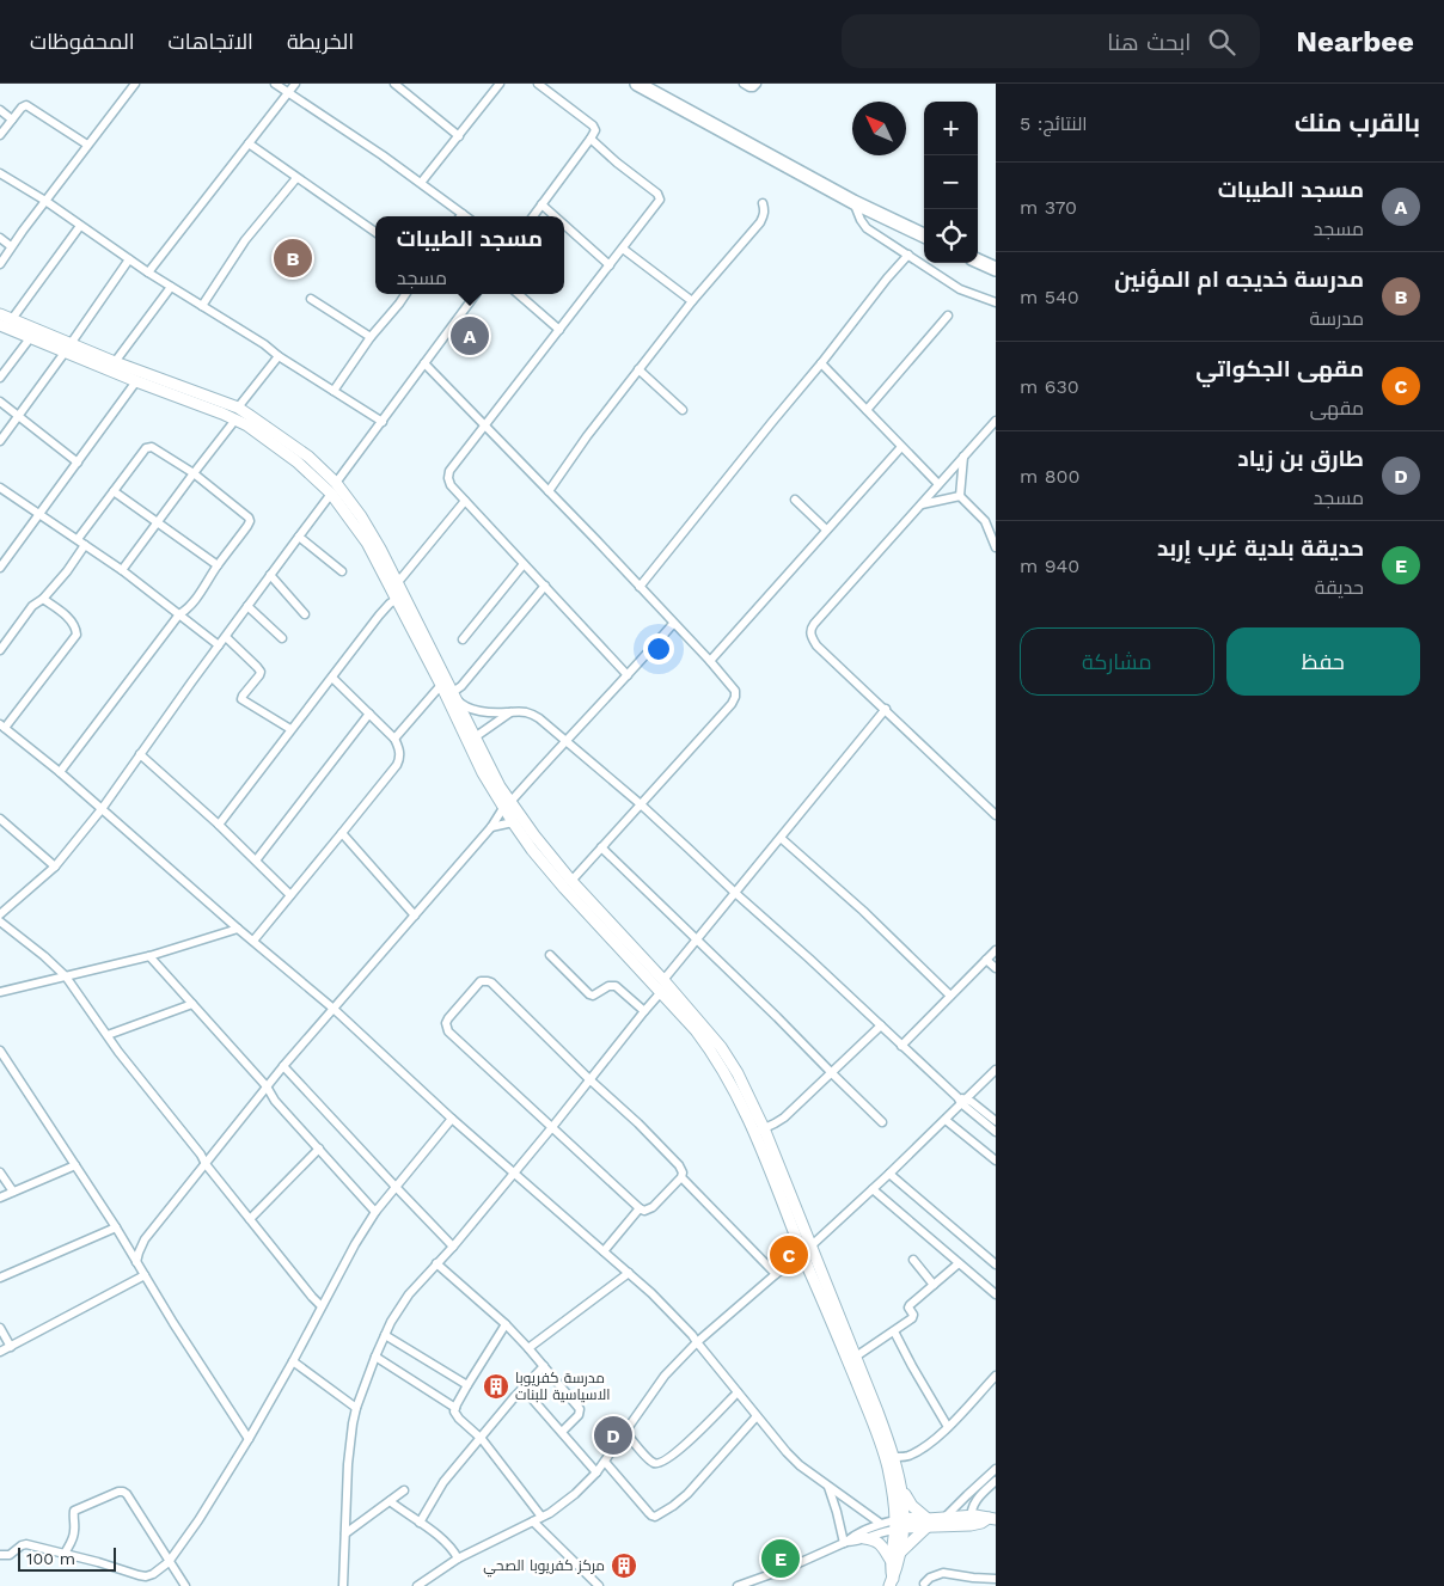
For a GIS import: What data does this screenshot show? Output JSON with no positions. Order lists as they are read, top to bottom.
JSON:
{
  "places": {
    "building": ["مدرسة كفريوبا الاسياسية للبنات", "مركز كفريوبا الصحي"]
  },
  "scale_bar": "100 m",
  "north": "top left",
  "page": {
    "header": "Nearbee",
    "search": "ابحث هنا",
    "nav": ["الخريطة", "الاتجاهات", "المحفوظات"],
    "heading": ["بالقرب منك", "النتائج: 5"],
    "map_buttons": ["+", "−"],
    "list": [
      {
        "mark": "A",
        "name": "مسجد الطيبات",
        "note": "مسجد",
        "value": "370 m"
      },
      {
        "mark": "B",
        "name": "مدرسة خديجه ام المؤنين",
        "note": "مدرسة",
        "value": "540 m"
      },
      {
        "mark": "C",
        "name": "مقهى الجكواتي",
        "note": "مقهى",
        "value": "630 m"
      },
      {
        "mark": "D",
        "name": "طارق بن زياد",
        "note": "مسجد",
        "value": "800 m"
      },
      {
        "mark": "E",
        "name": "حديقة بلدية غرب إربد",
        "note": "حديقة",
        "value": "940 m"
      }
    ],
    "popup": ["مسجد الطيبات", "مسجد"],
    "pins": [
      "B",
      "A",
      "C",
      "D",
      "E"
    ],
    "buttons": ["حفظ", "مشاركة"],
    "scale": "100 m"
  }
}
